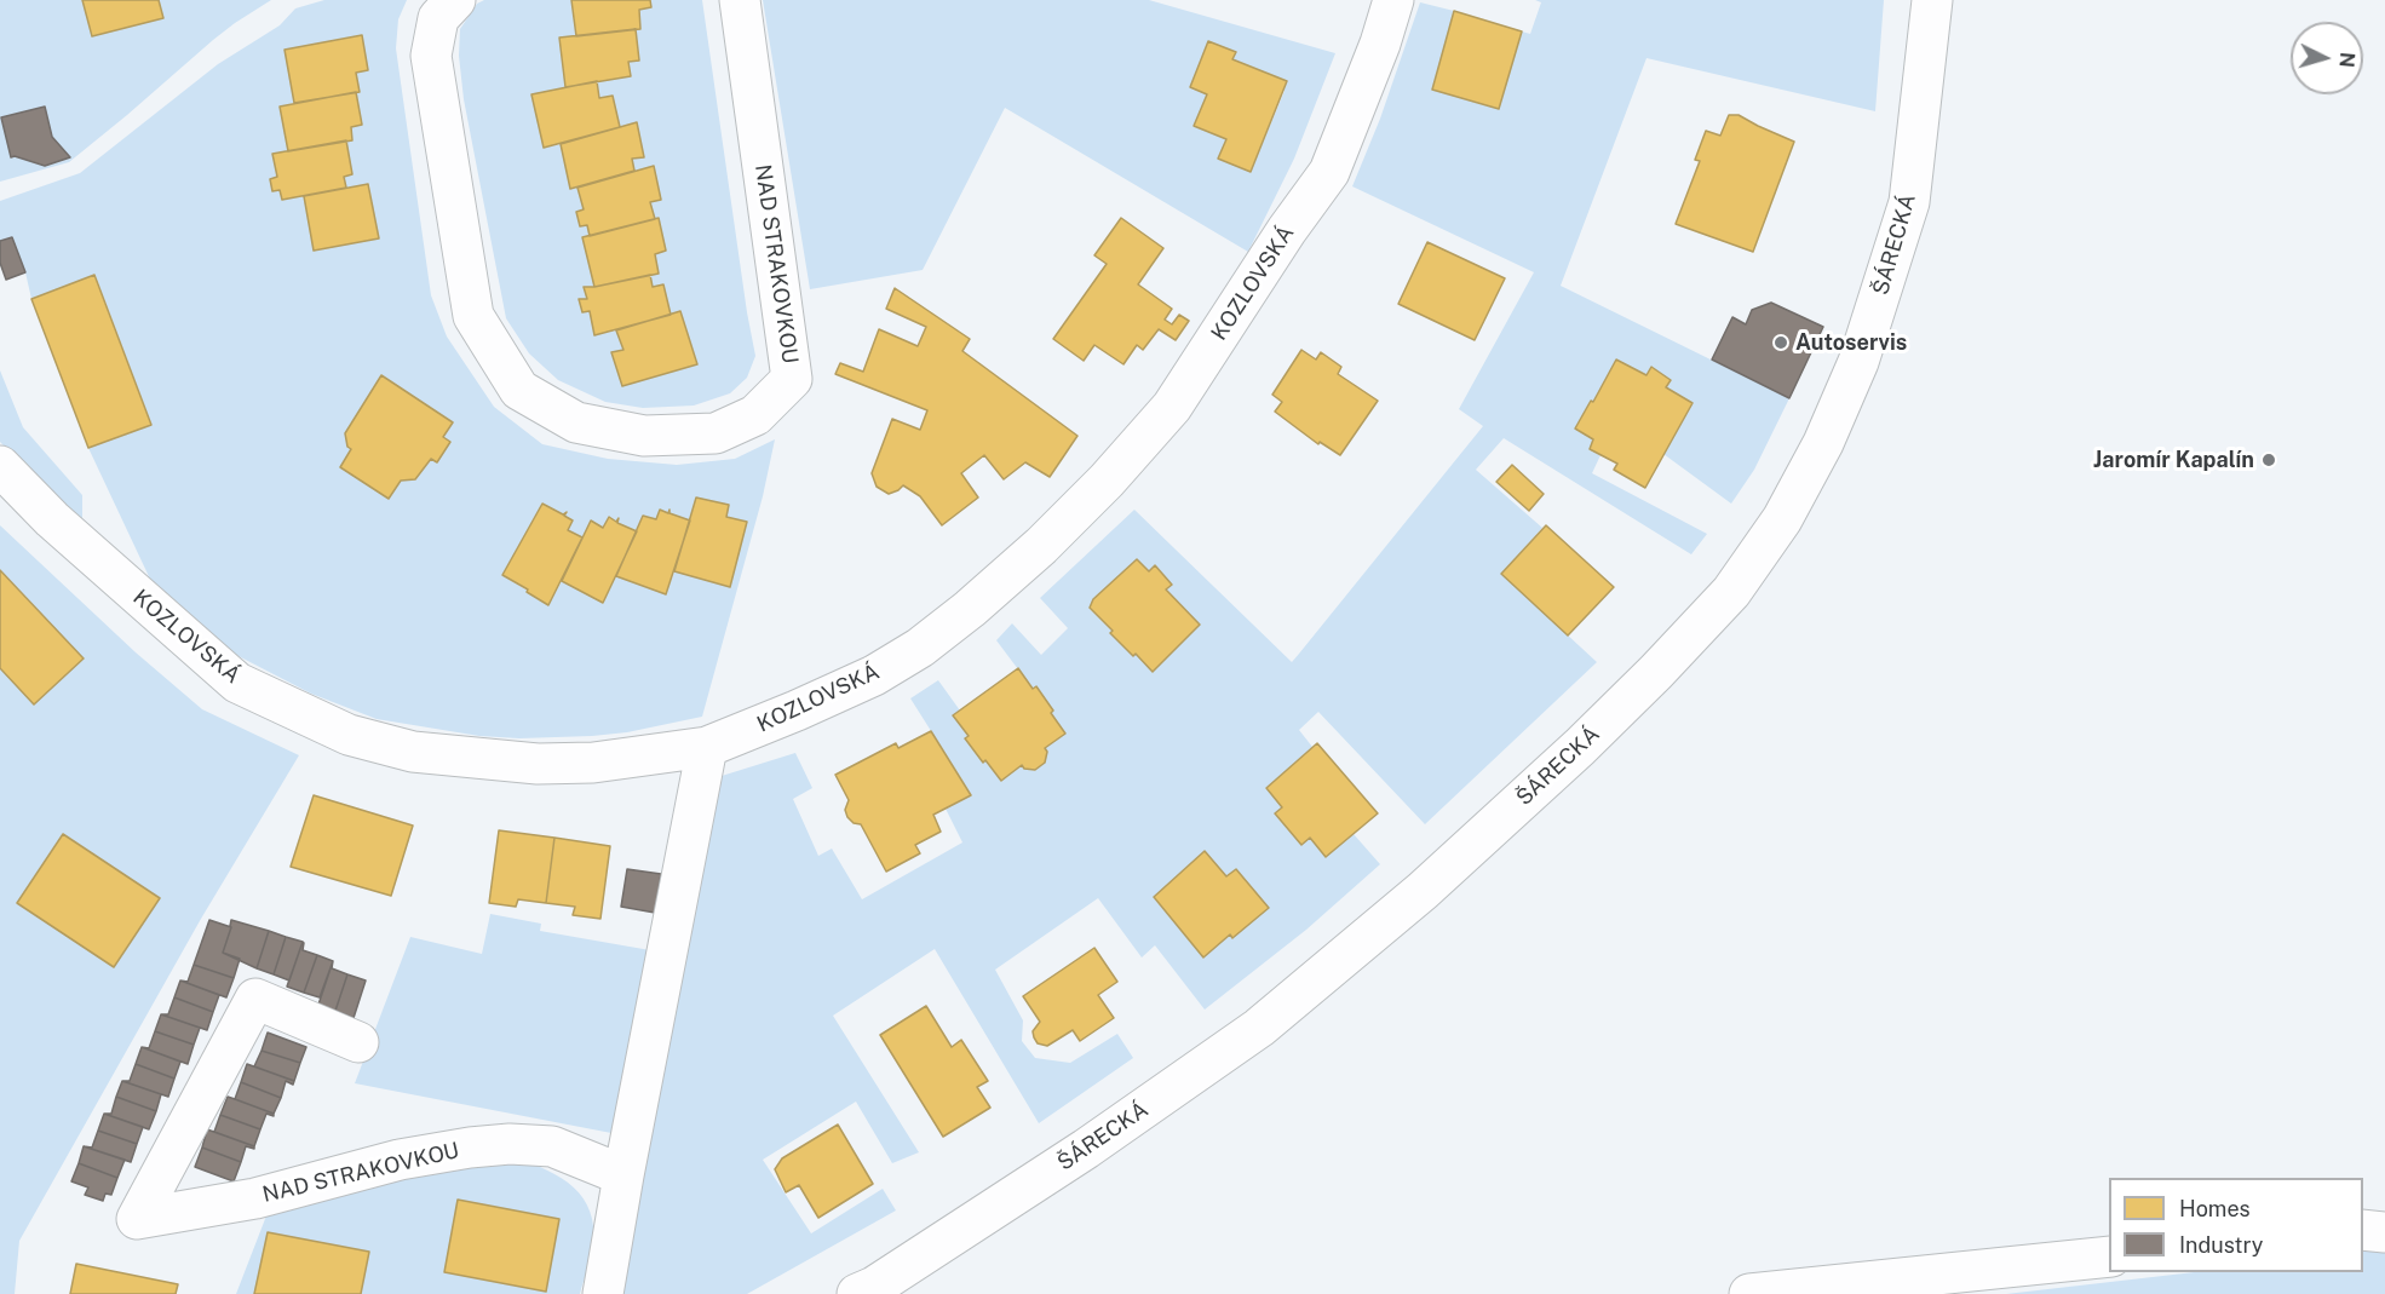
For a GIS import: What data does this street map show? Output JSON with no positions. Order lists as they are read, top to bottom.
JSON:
{
  "streets": {
    "street": ["ŠÁRECKÁ", "NAD STRAKOVKOU", "KOZLOVSKÁ"]
  },
  "places": ["Autoservis", "Jaromír Kapalín"],
  "legend": ["Homes", "Industry"],
  "north": "right"
}
